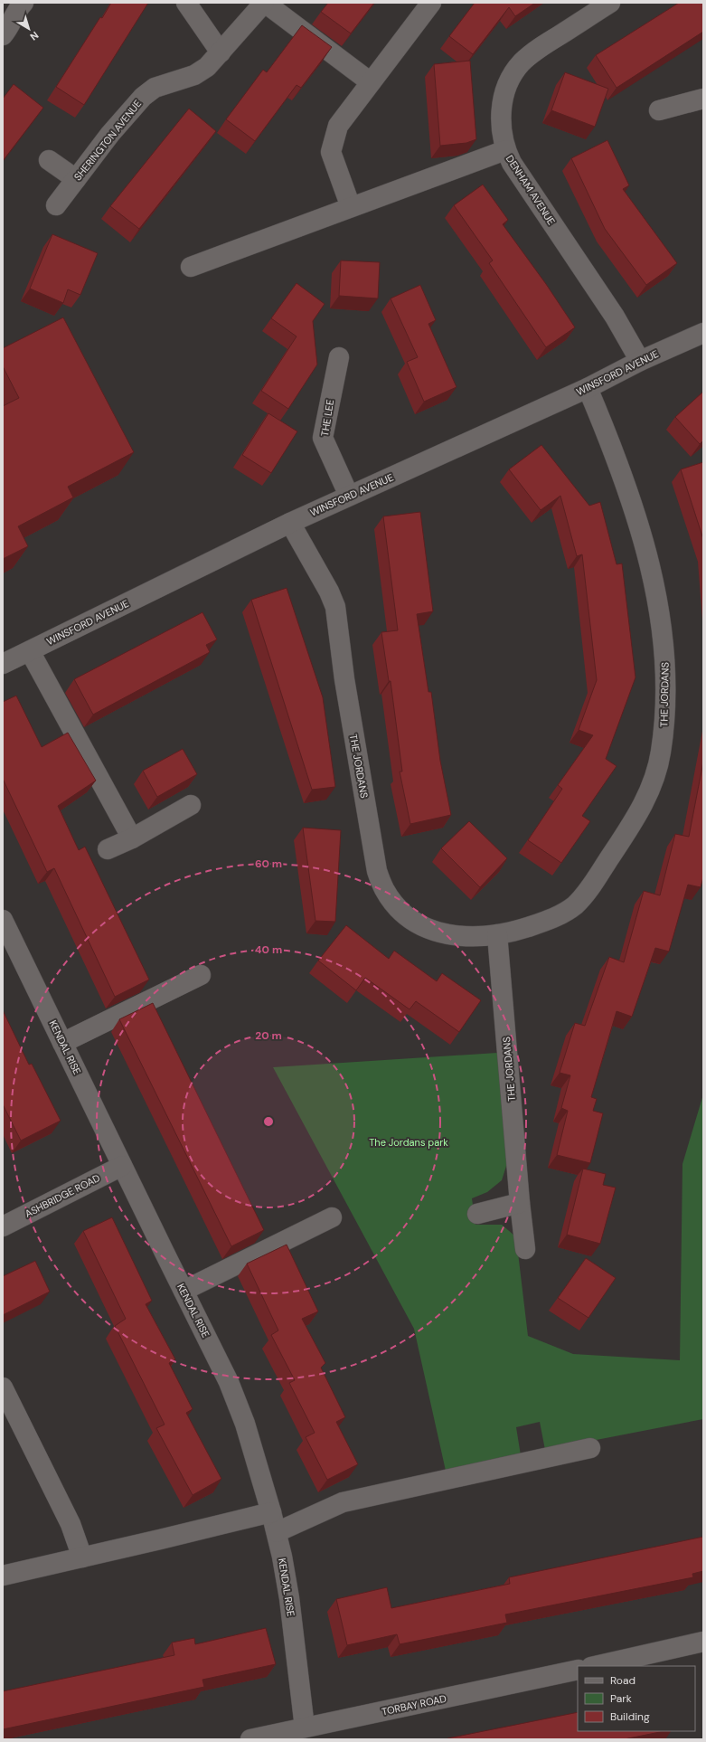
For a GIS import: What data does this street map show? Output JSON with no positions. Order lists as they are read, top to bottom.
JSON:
{
  "streets": {
    "street": [
      "SHERINGTON AVENUE",
      "DENHAM AVENUE",
      "WINSFORD AVENUE",
      "THE LEE",
      "THE JORDANS",
      "KENDAL RISE",
      "ASHBRIDGE ROAD",
      "TORBAY ROAD"
    ]
  },
  "crossings": [
    ["DENHAM AVENUE", "WINSFORD AVENUE"],
    ["WINSFORD AVENUE", "THE LEE"],
    ["WINSFORD AVENUE", "THE JORDANS"],
    ["KENDAL RISE", "ASHBRIDGE ROAD"],
    ["KENDAL RISE", "TORBAY ROAD"]
  ],
  "parks": ["The Jordans park"],
  "legend": ["Road", "Park", "Building"],
  "north": "bottom right",
  "rings": ["60 m", "40 m", "20 m"]
}
